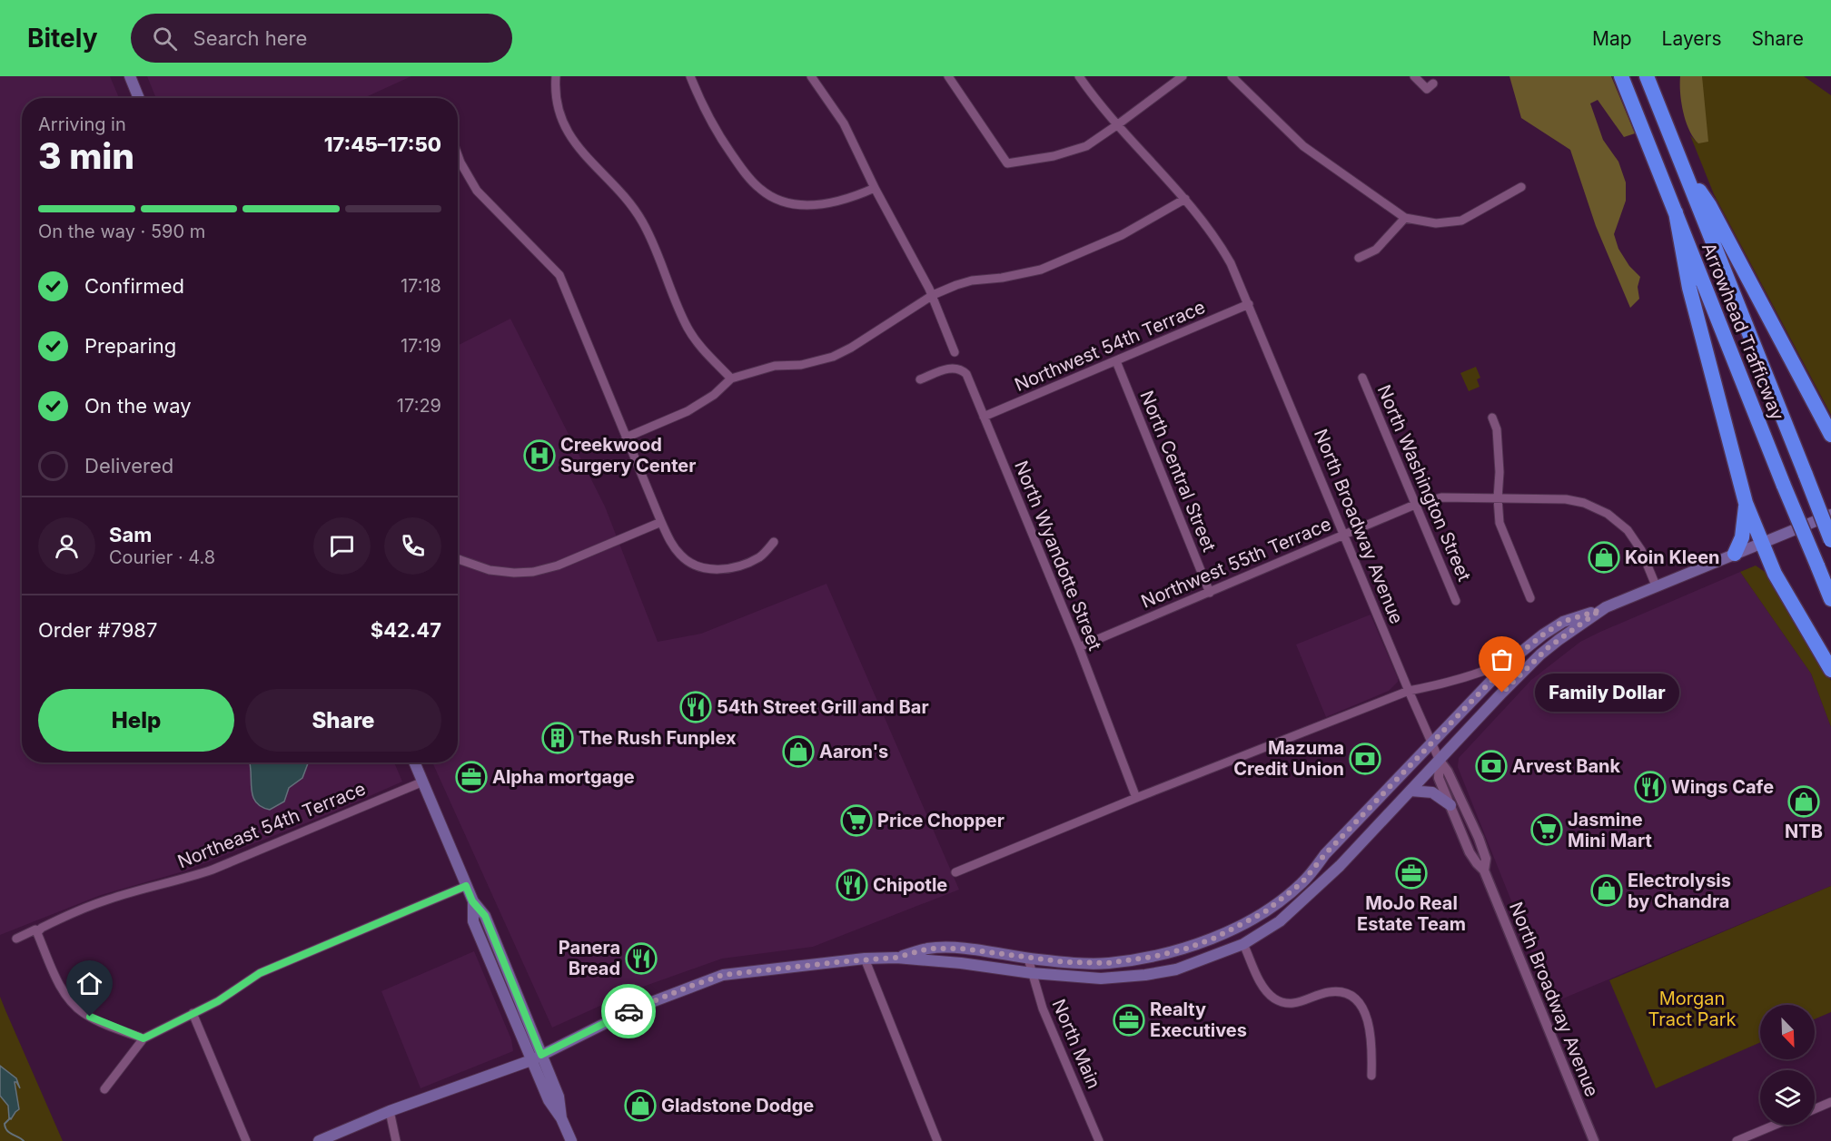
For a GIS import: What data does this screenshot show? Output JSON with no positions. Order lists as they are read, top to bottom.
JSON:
{
  "streets": {
    "highway": ["Arrowhead Trafficway"],
    "street": [
      "Northwest 54th Terrace",
      "North Central Street",
      "North Washington Street",
      "North Broadway Avenue",
      "North Wyandotte Street",
      "Northwest 55th Terrace",
      "Northeast 54th Terrace",
      "North Main"
    ]
  },
  "crossings": [
    ["Northwest 54th Terrace", "North Central Street"],
    ["Northwest 54th Terrace", "North Broadway Avenue"],
    ["Northwest 54th Terrace", "North Wyandotte Street"],
    ["North Central Street", "Northwest 55th Terrace"],
    ["North Washington Street", "Northwest 55th Terrace"],
    ["North Broadway Avenue", "Northwest 55th Terrace"],
    ["North Wyandotte Street", "Northwest 55th Terrace"]
  ],
  "parks": ["Morgan Tract Park"],
  "places": {
    "hospital": ["Creekwood Surgery Center"],
    "shop": [
      "Koin Kleen",
      "Aaron's",
      "NTB",
      "Electrolysis by Chandra",
      "Gladstone Dodge"
    ],
    "other": ["Family Dollar"],
    "restaurant": [
      "54th Street Grill and Bar",
      "Wings Cafe",
      "Chipotle",
      "Panera Bread"
    ],
    "building": ["The Rush Funplex"],
    "bank": ["Mazuma Credit Union", "Arvest Bank"],
    "office": ["Alpha mortgage", "MoJo Real Estate Team", "Realty Executives"],
    "supermarket": ["Price Chopper", "Jasmine Mini Mart"]
  },
  "north": "bottom right",
  "page": {
    "header": "Bitely",
    "search": "Search here",
    "nav": ["Map", "Layers", "Share"],
    "heading": ["3 min", "Arriving in", "17:45–17:50"],
    "panel": [
      "Sam",
      "Courier · 4.8",
      "Order #7987",
      "$42.47"
    ],
    "bar": "On the way · 590 m",
    "list": [
      ["Confirmed", "17:18"],
      ["Preparing", "17:19"],
      ["On the way", "17:29"],
      "Delivered"
    ],
    "bubble": "Family Dollar",
    "buttons": ["Help", "Share"]
  }
}
